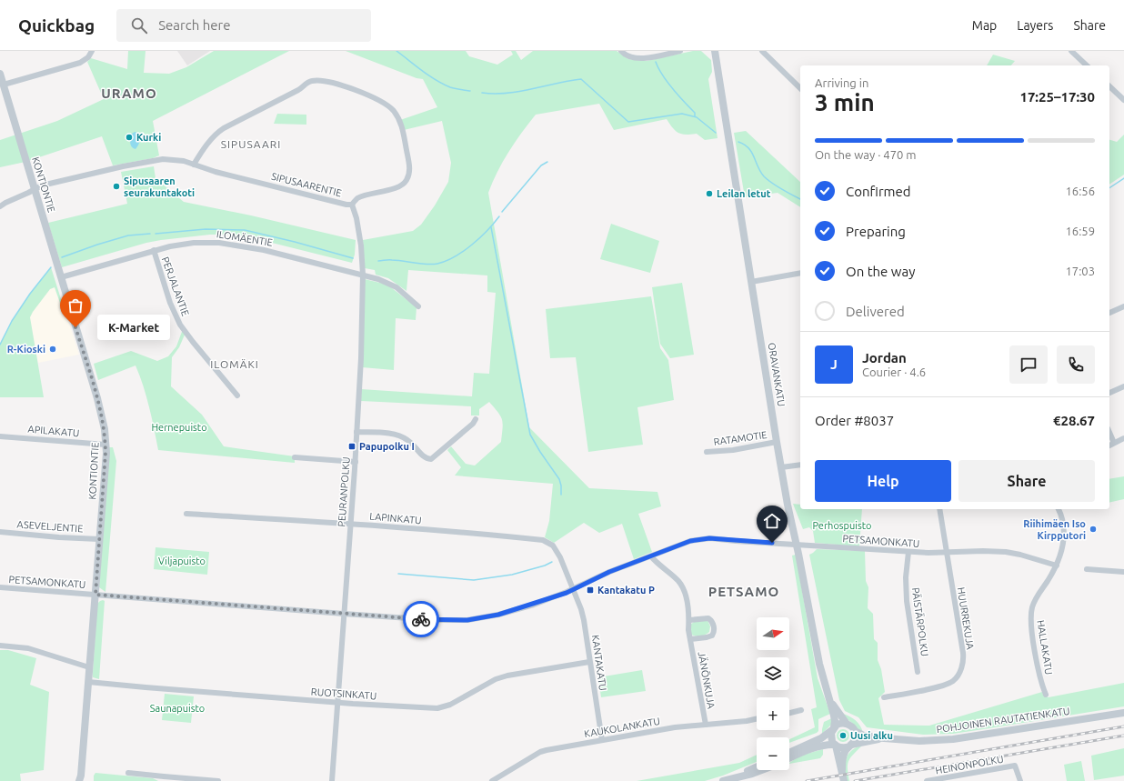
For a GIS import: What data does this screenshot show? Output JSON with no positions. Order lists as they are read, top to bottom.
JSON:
{
  "streets": {
    "street": [
      "KONTIONTIE",
      "SIPUSAARENTIE",
      "ILOMÄENTIE",
      "PERJALANTIE",
      "ORAVANKATU",
      "APILAKATU",
      "RATAMOTIE",
      "PEURANPOLKU",
      "LAPINKATU",
      "ASEVELJENTIE",
      "PETSAMONKATU",
      "HUURREKUJA",
      "PÄISTÄRPOLKU",
      "HALLAKATU",
      "KANTAKATU",
      "JÄNÖNKUJA",
      "RUOTSINKATU",
      "POHJOINEN RAUTATIENKATU",
      "KAUKOLANKATU",
      "HEINONPOLKU"
    ]
  },
  "crossings": [
    ["KONTIONTIE", "SIPUSAARENTIE"],
    ["KONTIONTIE", "ILOMÄENTIE"],
    ["KONTIONTIE", "APILAKATU"],
    ["KONTIONTIE", "ASEVELJENTIE"],
    ["KONTIONTIE", "PETSAMONKATU"],
    ["KONTIONTIE", "RUOTSINKATU"],
    ["SIPUSAARENTIE", "PEURANPOLKU"],
    ["ILOMÄENTIE", "PERJALANTIE"],
    ["ILOMÄENTIE", "PEURANPOLKU"],
    ["ORAVANKATU", "RATAMOTIE"],
    ["ORAVANKATU", "PETSAMONKATU"],
    ["ORAVANKATU", "POHJOINEN RAUTATIENKATU"],
    ["PEURANPOLKU", "LAPINKATU"],
    ["PEURANPOLKU", "PETSAMONKATU"],
    ["PEURANPOLKU", "RUOTSINKATU"],
    ["LAPINKATU", "PETSAMONKATU"],
    ["LAPINKATU", "KANTAKATU"],
    ["PETSAMONKATU", "HUURREKUJA"],
    ["PETSAMONKATU", "PÄISTÄRPOLKU"],
    ["PETSAMONKATU", "HALLAKATU"],
    ["PETSAMONKATU", "KANTAKATU"],
    ["PETSAMONKATU", "JÄNÖNKUJA"],
    ["KANTAKATU", "RUOTSINKATU"],
    ["KANTAKATU", "KAUKOLANKATU"],
    ["JÄNÖNKUJA", "KAUKOLANKATU"]
  ],
  "districts": [
    "URAMO",
    "SIPUSAARI",
    "ILOMÄKI",
    "PETSAMO"
  ],
  "parks": [
    "Hernepuisto",
    "Perhospuisto",
    "Viljapuisto",
    "Saunapuisto"
  ],
  "places": {
    "other": [
      "Kurki",
      "Sipusaaren seurakuntakoti",
      "Leilan letut",
      "K-Market",
      "R-Kioski",
      "Riihimäen Iso Kirpputori",
      "Uusi alku"
    ],
    "transit": ["Papupolku I", "Kantakatu P"]
  },
  "north": "right",
  "page": {
    "header": "Quickbag",
    "search": "Search here",
    "nav": ["Map", "Layers", "Share"],
    "heading": ["3 min", "Arriving in", "17:25–17:30"],
    "panel": [
      "Jordan",
      "Courier · 4.6",
      "Order #8037",
      "€28.67"
    ],
    "bar": "On the way · 470 m",
    "list": [
      ["Confirmed", "16:56"],
      ["Preparing", "16:59"],
      ["On the way", "17:03"],
      "Delivered"
    ],
    "bubble": "K-Market",
    "round": "J",
    "buttons": ["Help", "Share"],
    "map_buttons": ["+", "−"]
  }
}
